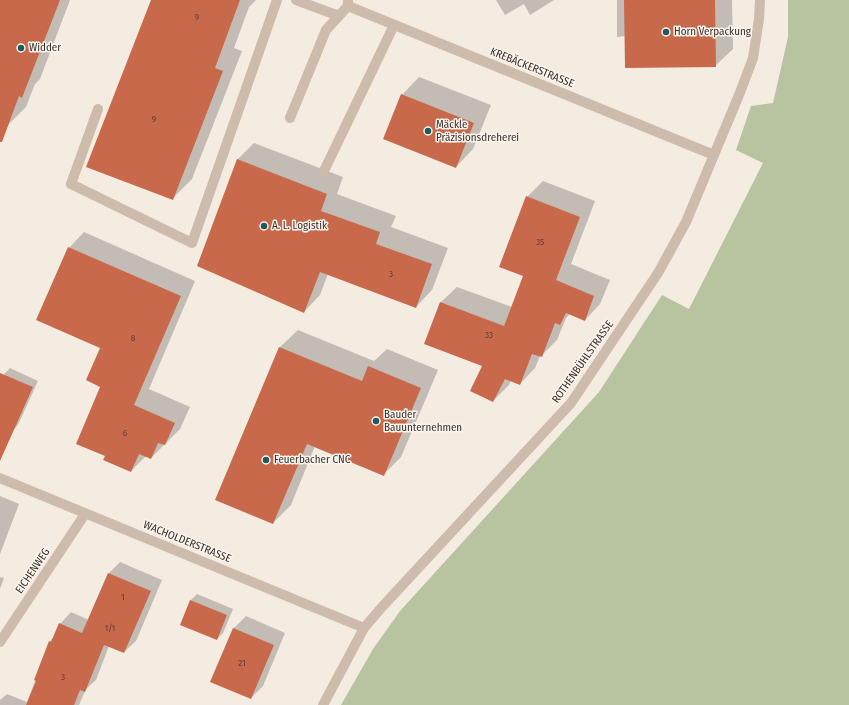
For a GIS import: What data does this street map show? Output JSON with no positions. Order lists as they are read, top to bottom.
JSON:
{
  "streets": {
    "street": [
      "KREBÄCKERSTRASSE",
      "ROTHENBÜHLSTRASSE",
      "WACHOLDERSTRASSE",
      "EICHENWEG"
    ]
  },
  "crossings": [
    ["KREBÄCKERSTRASSE", "ROTHENBÜHLSTRASSE"],
    ["ROTHENBÜHLSTRASSE", "WACHOLDERSTRASSE"],
    ["WACHOLDERSTRASSE", "EICHENWEG"]
  ],
  "places": [
    "Horn Verpackung",
    "Widder",
    "Mäckle Präzisionsdreherei",
    "A. L. Logistik",
    "Bauder Bauunternehmen",
    "Feuerbacher CNC"
  ],
  "house_numbers": [
    "9",
    "9",
    "35",
    "3",
    "33",
    "8",
    "6",
    "1",
    "1/1",
    "21",
    "3"
  ]
}
